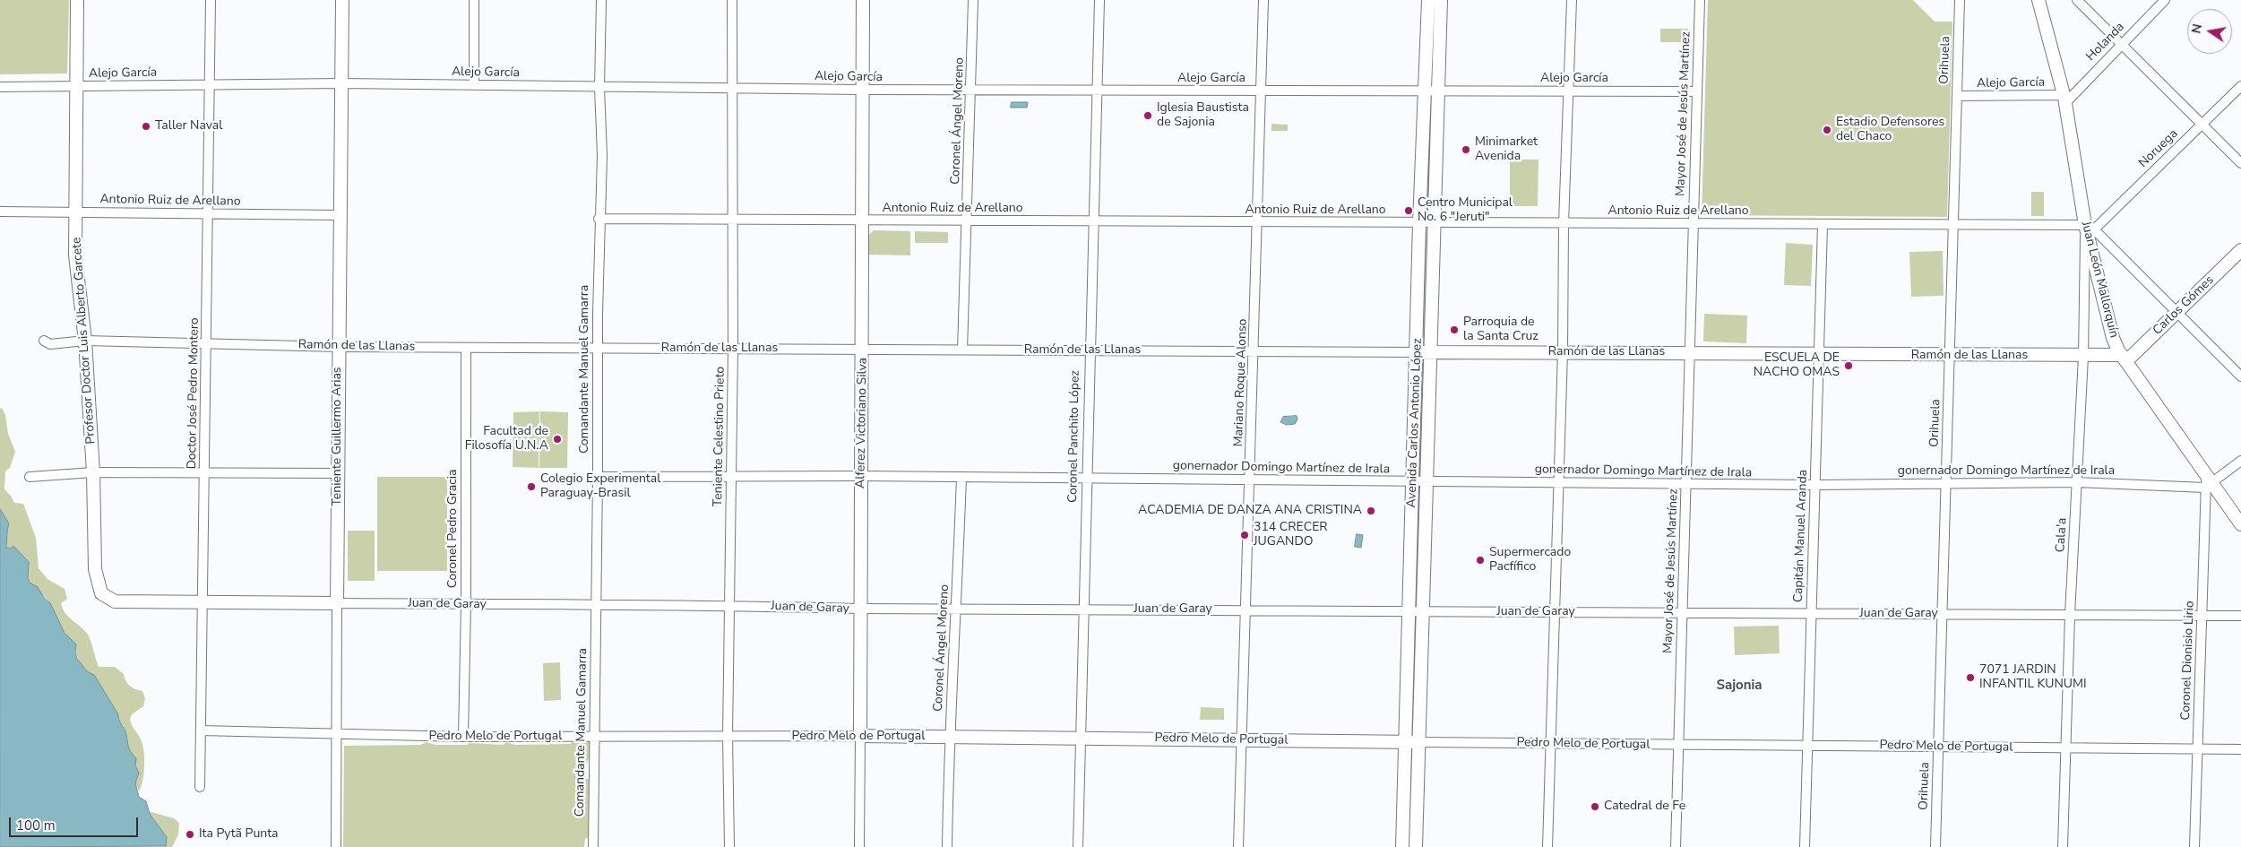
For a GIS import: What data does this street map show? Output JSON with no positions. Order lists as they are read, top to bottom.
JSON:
{
  "streets": {
    "street": [
      "Holanda",
      "Orihuela",
      "Alejo García",
      "Mayor José de Jesús Martínez",
      "Coronel Ángel Moreno",
      "Noruega",
      "Antonio Ruiz de Arellano",
      "Juan León Mallorquín",
      "Carlos Gómes",
      "Profesor Doctor Luis Alberto Garcete",
      "Ramón de las Llanas",
      "Comandante Manuel Gamarra",
      "Mariano Roque Alonso",
      "Doctor José Pedro Montero",
      "Alferez Victoriano Silva",
      "Avenida Carlos Antonio López",
      "Teniente Guillermo Arias",
      "Teniente Celestino Prieto",
      "Coronel Panchito López",
      "gonernador Domingo Martínez de Irala",
      "Coronel Pedro Gracia",
      "Cala'a",
      "Capitán Manuel Aranda",
      "Juan de Garay",
      "Coronel Dionisio Lirio",
      "Pedro Melo de Portugal"
    ]
  },
  "crossings": [
    ["Holanda", "Alejo García"],
    ["Holanda", "Juan León Mallorquín"],
    ["Orihuela", "Alejo García"],
    ["Orihuela", "Antonio Ruiz de Arellano"],
    ["Orihuela", "Ramón de las Llanas"],
    ["Orihuela", "gonernador Domingo Martínez de Irala"],
    ["Orihuela", "Juan de Garay"],
    ["Orihuela", "Pedro Melo de Portugal"],
    ["Alejo García", "Mayor José de Jesús Martínez"],
    ["Alejo García", "Coronel Ángel Moreno"],
    ["Alejo García", "Juan León Mallorquín"],
    ["Alejo García", "Profesor Doctor Luis Alberto Garcete"],
    ["Alejo García", "Comandante Manuel Gamarra"],
    ["Alejo García", "Mariano Roque Alonso"],
    ["Alejo García", "Doctor José Pedro Montero"],
    ["Alejo García", "Alferez Victoriano Silva"],
    ["Alejo García", "Avenida Carlos Antonio López"],
    ["Alejo García", "Teniente Guillermo Arias"],
    ["Alejo García", "Teniente Celestino Prieto"],
    ["Alejo García", "Coronel Panchito López"],
    ["Mayor José de Jesús Martínez", "Antonio Ruiz de Arellano"],
    ["Mayor José de Jesús Martínez", "Ramón de las Llanas"],
    ["Mayor José de Jesús Martínez", "gonernador Domingo Martínez de Irala"],
    ["Mayor José de Jesús Martínez", "Juan de Garay"],
    ["Mayor José de Jesús Martínez", "Pedro Melo de Portugal"],
    ["Coronel Ángel Moreno", "Antonio Ruiz de Arellano"],
    ["Coronel Ángel Moreno", "Ramón de las Llanas"],
    ["Coronel Ángel Moreno", "gonernador Domingo Martínez de Irala"],
    ["Coronel Ángel Moreno", "Juan de Garay"],
    ["Coronel Ángel Moreno", "Pedro Melo de Portugal"],
    ["Noruega", "Antonio Ruiz de Arellano"],
    ["Noruega", "Juan León Mallorquín"],
    ["Noruega", "Cala'a"],
    ["Antonio Ruiz de Arellano", "Juan León Mallorquín"],
    ["Antonio Ruiz de Arellano", "Profesor Doctor Luis Alberto Garcete"],
    ["Antonio Ruiz de Arellano", "Comandante Manuel Gamarra"],
    ["Antonio Ruiz de Arellano", "Mariano Roque Alonso"],
    ["Antonio Ruiz de Arellano", "Doctor José Pedro Montero"],
    ["Antonio Ruiz de Arellano", "Alferez Victoriano Silva"],
    ["Antonio Ruiz de Arellano", "Avenida Carlos Antonio López"],
    ["Antonio Ruiz de Arellano", "Teniente Guillermo Arias"],
    ["Antonio Ruiz de Arellano", "Teniente Celestino Prieto"],
    ["Antonio Ruiz de Arellano", "Coronel Panchito López"],
    ["Antonio Ruiz de Arellano", "Cala'a"],
    ["Antonio Ruiz de Arellano", "Capitán Manuel Aranda"],
    ["Juan León Mallorquín", "Carlos Gómes"],
    ["Juan León Mallorquín", "Ramón de las Llanas"],
    ["Juan León Mallorquín", "gonernador Domingo Martínez de Irala"],
    ["Juan León Mallorquín", "Cala'a"],
    ["Juan León Mallorquín", "Coronel Dionisio Lirio"],
    ["Carlos Gómes", "Ramón de las Llanas"],
    ["Profesor Doctor Luis Alberto Garcete", "Ramón de las Llanas"],
    ["Profesor Doctor Luis Alberto Garcete", "Juan de Garay"],
    ["Ramón de las Llanas", "Comandante Manuel Gamarra"],
    ["Ramón de las Llanas", "Mariano Roque Alonso"],
    ["Ramón de las Llanas", "Doctor José Pedro Montero"],
    ["Ramón de las Llanas", "Alferez Victoriano Silva"],
    ["Ramón de las Llanas", "Avenida Carlos Antonio López"],
    ["Ramón de las Llanas", "Teniente Guillermo Arias"],
    ["Ramón de las Llanas", "Teniente Celestino Prieto"],
    ["Ramón de las Llanas", "Coronel Panchito López"],
    ["Ramón de las Llanas", "Coronel Pedro Gracia"],
    ["Ramón de las Llanas", "Cala'a"],
    ["Ramón de las Llanas", "Capitán Manuel Aranda"],
    ["Comandante Manuel Gamarra", "gonernador Domingo Martínez de Irala"],
    ["Comandante Manuel Gamarra", "Juan de Garay"],
    ["Comandante Manuel Gamarra", "Pedro Melo de Portugal"],
    ["Mariano Roque Alonso", "gonernador Domingo Martínez de Irala"],
    ["Mariano Roque Alonso", "Juan de Garay"],
    ["Mariano Roque Alonso", "Pedro Melo de Portugal"],
    ["Doctor José Pedro Montero", "Juan de Garay"],
    ["Doctor José Pedro Montero", "Pedro Melo de Portugal"],
    ["Alferez Victoriano Silva", "gonernador Domingo Martínez de Irala"],
    ["Alferez Victoriano Silva", "Juan de Garay"],
    ["Alferez Victoriano Silva", "Pedro Melo de Portugal"],
    ["Avenida Carlos Antonio López", "gonernador Domingo Martínez de Irala"],
    ["Avenida Carlos Antonio López", "Juan de Garay"],
    ["Avenida Carlos Antonio López", "Pedro Melo de Portugal"],
    ["Teniente Guillermo Arias", "Juan de Garay"],
    ["Teniente Guillermo Arias", "Pedro Melo de Portugal"],
    ["Teniente Celestino Prieto", "gonernador Domingo Martínez de Irala"],
    ["Teniente Celestino Prieto", "Juan de Garay"],
    ["Teniente Celestino Prieto", "Pedro Melo de Portugal"],
    ["Coronel Panchito López", "gonernador Domingo Martínez de Irala"],
    ["Coronel Panchito López", "Juan de Garay"],
    ["Coronel Panchito López", "Pedro Melo de Portugal"],
    ["gonernador Domingo Martínez de Irala", "Cala'a"],
    ["gonernador Domingo Martínez de Irala", "Capitán Manuel Aranda"],
    ["gonernador Domingo Martínez de Irala", "Coronel Dionisio Lirio"],
    ["Coronel Pedro Gracia", "Juan de Garay"],
    ["Coronel Pedro Gracia", "Pedro Melo de Portugal"],
    ["Cala'a", "Juan de Garay"],
    ["Cala'a", "Pedro Melo de Portugal"],
    ["Capitán Manuel Aranda", "Juan de Garay"],
    ["Capitán Manuel Aranda", "Pedro Melo de Portugal"],
    ["Juan de Garay", "Coronel Dionisio Lirio"],
    ["Coronel Dionisio Lirio", "Pedro Melo de Portugal"]
  ],
  "districts": ["Sajonia"],
  "places": [
    "Iglesia Baustista de Sajonia",
    "Taller Naval",
    "Estadio Defensores del Chaco",
    "Minimarket Avenida",
    "Centro Municipal No. 6 \"Jeruti\"",
    "Parroquia de la Santa Cruz",
    "ESCUELA DE NACHO OMAS",
    "Facultad de Filosofía U.N.A",
    "Colegio Experimental Paraguay-Brasil",
    "ACADEMIA DE DANZA ANA CRISTINA",
    "314 CRECER JUGANDO",
    "Supermercado Pacfífico",
    "7071 JARDIN INFANTIL KUNUMI",
    "Catedral de Fe",
    "Ita Pytã Punta"
  ],
  "scale_bar": "100 m",
  "north": "left"
}
